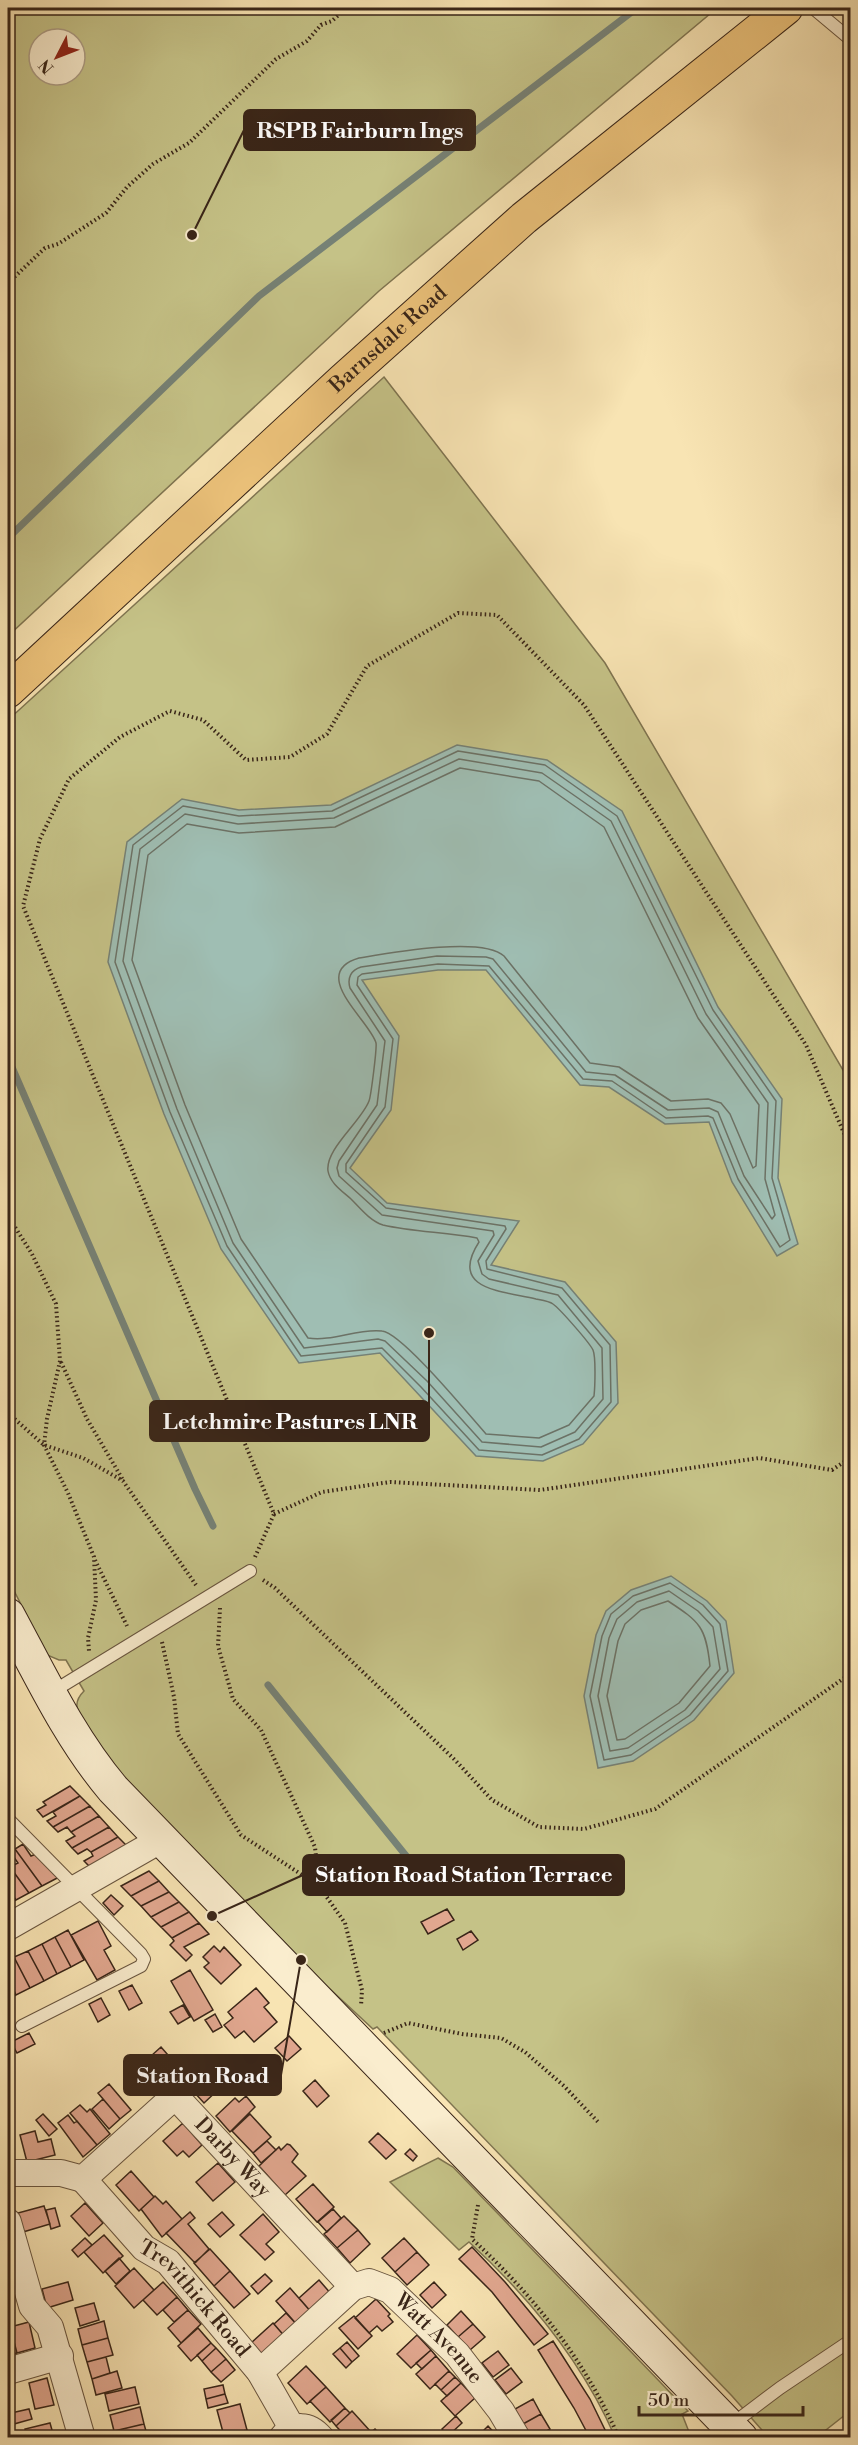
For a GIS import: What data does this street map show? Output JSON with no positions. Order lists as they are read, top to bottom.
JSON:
{
  "streets": {
    "main road": ["Barnsdale Road"],
    "street": ["Darby Way", "Trevithick Road", "Watt Avenue"]
  },
  "crossings": [
    ["Darby Way", "Trevithick Road"],
    ["Darby Way", "Watt Avenue"]
  ],
  "places": [
    "RSPB Fairburn Ings",
    "Letchmire Pastures LNR",
    "Station Road Station Terrace",
    "Station Road"
  ],
  "scale_bar": "50 m",
  "north": "bottom left"
}
